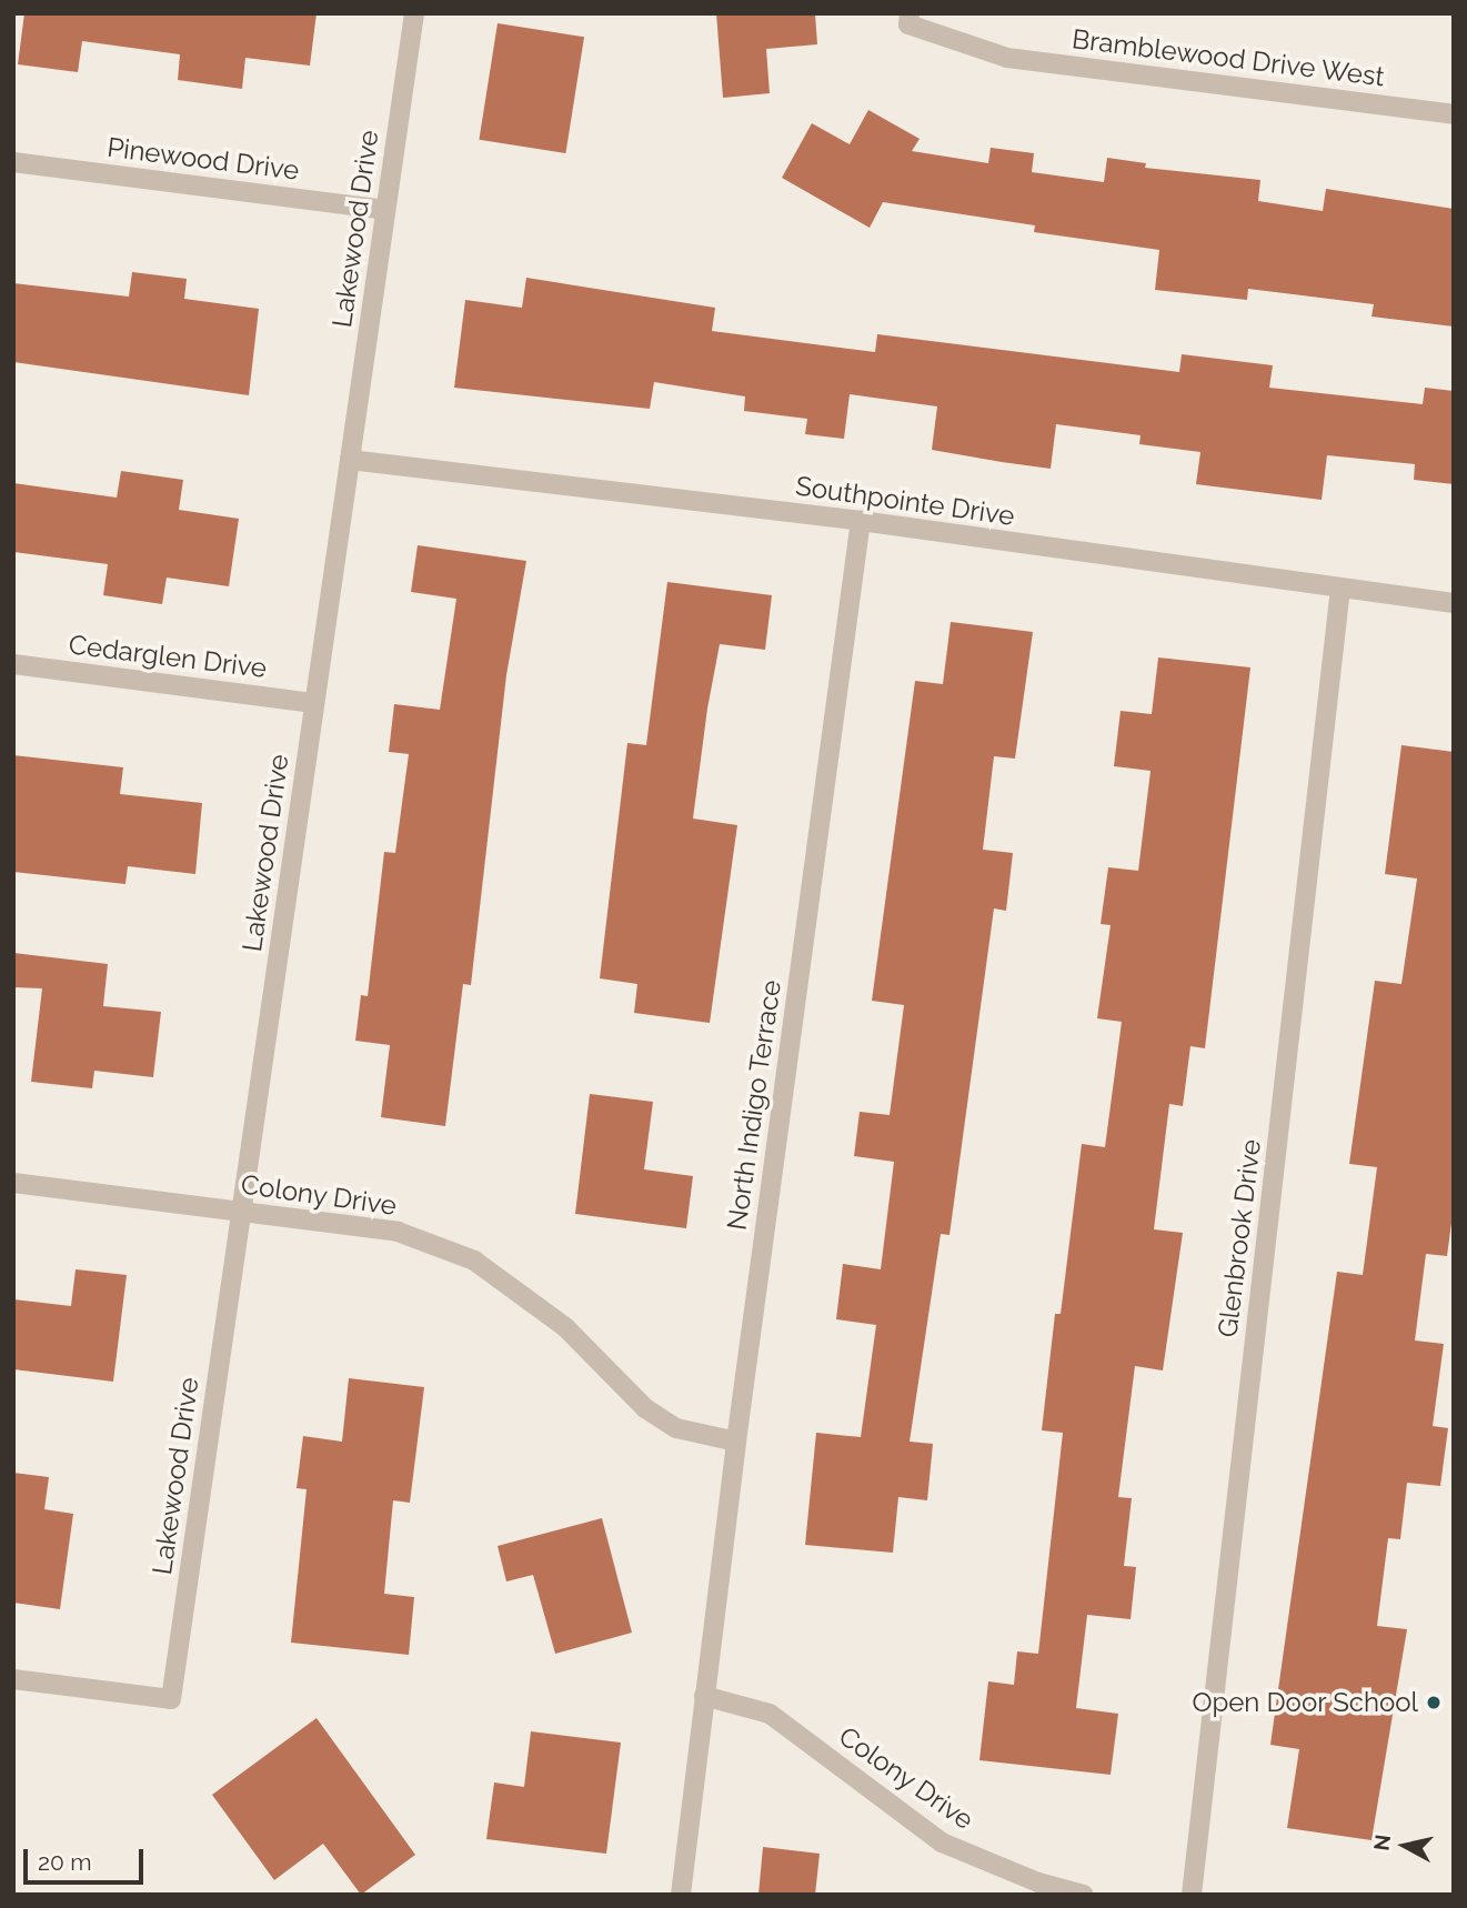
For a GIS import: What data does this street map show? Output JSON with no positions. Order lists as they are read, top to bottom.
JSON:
{
  "streets": {
    "street": [
      "Bramblewood Drive West",
      "Pinewood Drive",
      "Lakewood Drive",
      "Southpointe Drive",
      "Cedarglen Drive",
      "North Indigo Terrace",
      "Colony Drive",
      "Glenbrook Drive"
    ]
  },
  "crossings": [
    ["Pinewood Drive", "Lakewood Drive"],
    ["Lakewood Drive", "Southpointe Drive"],
    ["Lakewood Drive", "Cedarglen Drive"],
    ["Lakewood Drive", "Colony Drive"],
    ["Southpointe Drive", "North Indigo Terrace"],
    ["Southpointe Drive", "Glenbrook Drive"],
    ["North Indigo Terrace", "Colony Drive"]
  ],
  "places": ["Open Door School"],
  "scale_bar": "20 m",
  "north": "left"
}
